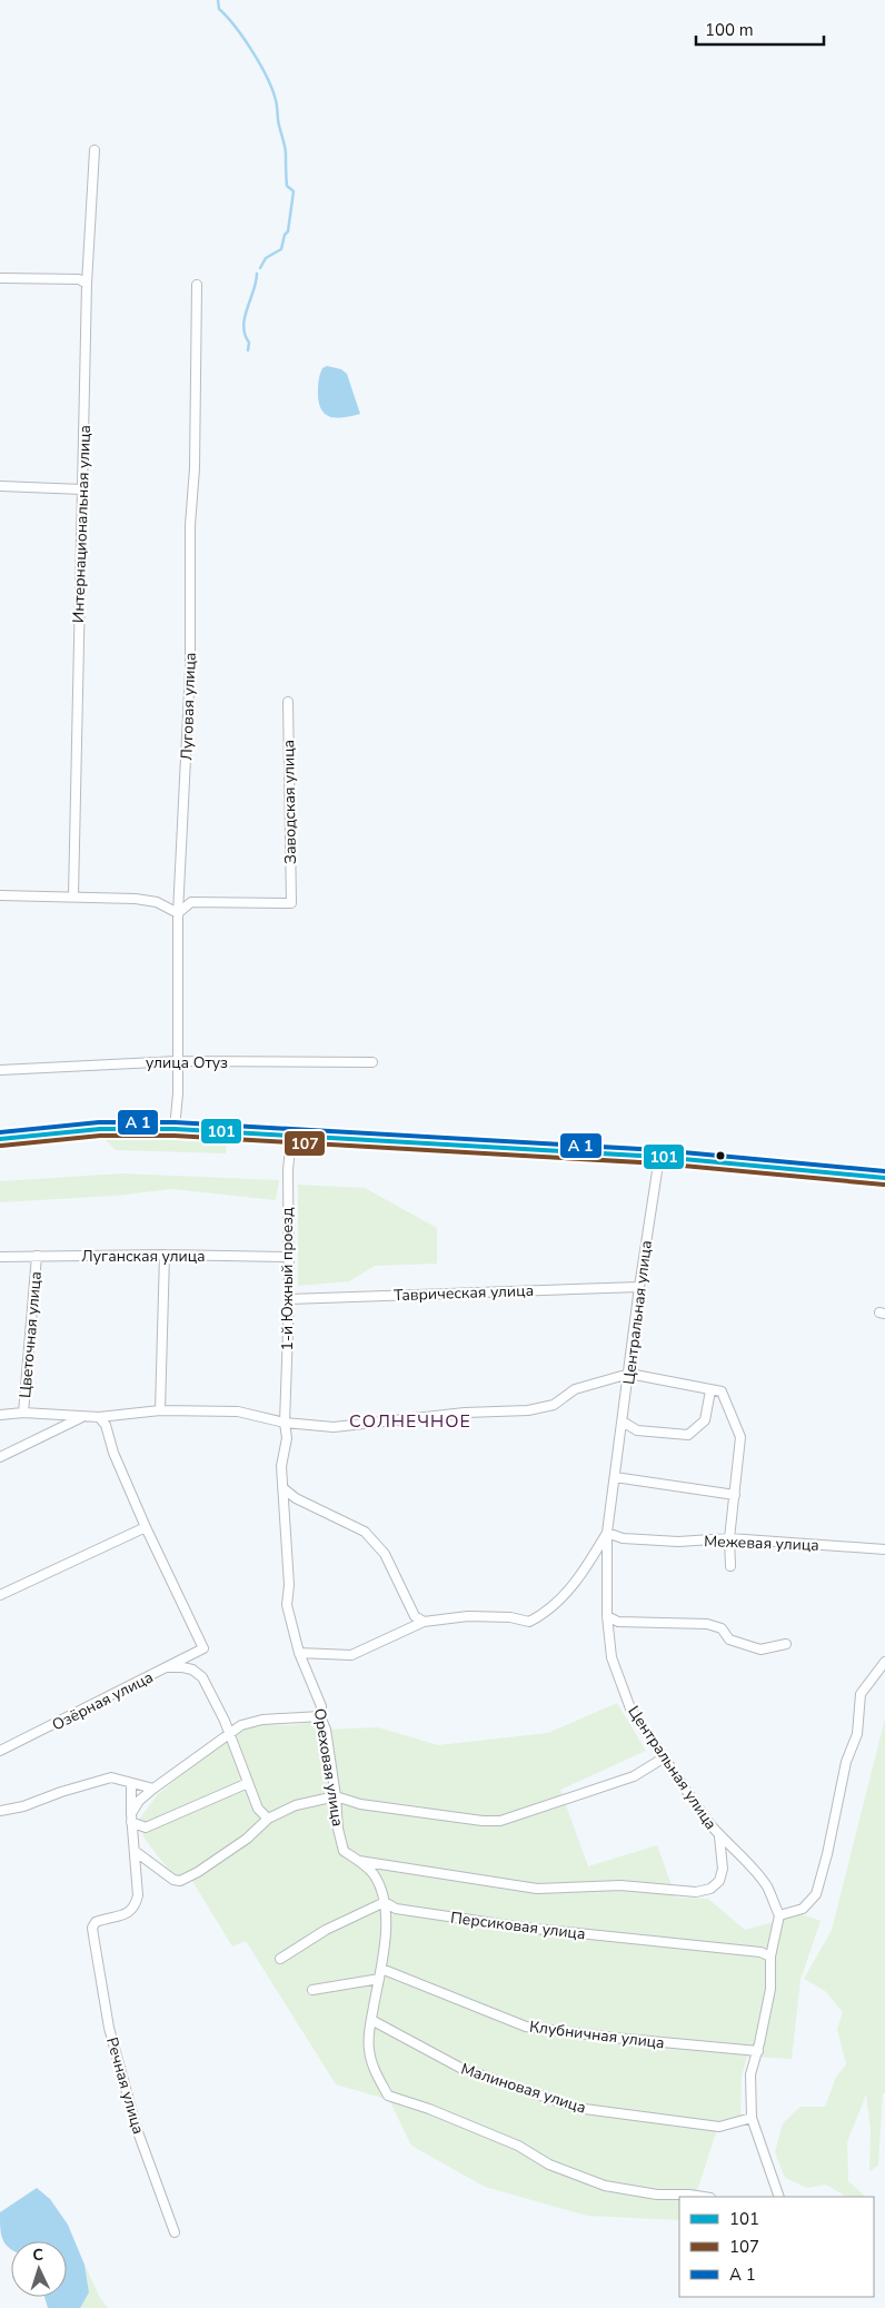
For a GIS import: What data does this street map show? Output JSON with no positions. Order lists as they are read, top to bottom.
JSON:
{
  "streets": {
    "street": [
      "Интернациональная улица",
      "Луговая улица",
      "Заводская улица",
      "улица Отуз",
      "Луганская улица",
      "1-й Южный проезд",
      "Таврическая улица",
      "Центральная улица",
      "Цветочная улица",
      "Межевая улица",
      "Озёрная улица",
      "Ореховая улица",
      "Персиковая улица",
      "Клубничная улица",
      "Речная улица",
      "Малиновая улица"
    ]
  },
  "crossings": [
    ["Луговая улица", "Заводская улица"],
    ["Луговая улица", "улица Отуз"],
    ["Луганская улица", "1-й Южный проезд"],
    ["Луганская улица", "Цветочная улица"],
    ["1-й Южный проезд", "Таврическая улица"],
    ["1-й Южный проезд", "Ореховая улица"],
    ["Таврическая улица", "Центральная улица"],
    ["Центральная улица", "Межевая улица"],
    ["Центральная улица", "Ореховая улица"],
    ["Ореховая улица", "Персиковая улица"],
    ["Ореховая улица", "Клубничная улица"],
    ["Ореховая улица", "Малиновая улица"]
  ],
  "districts": ["СОЛНЕЧНОЕ"],
  "lines": ["transit line 101", "transit line 107"],
  "legend": ["101", "107", "A 1"],
  "scale_bar": "100 m",
  "north": "top"
}
